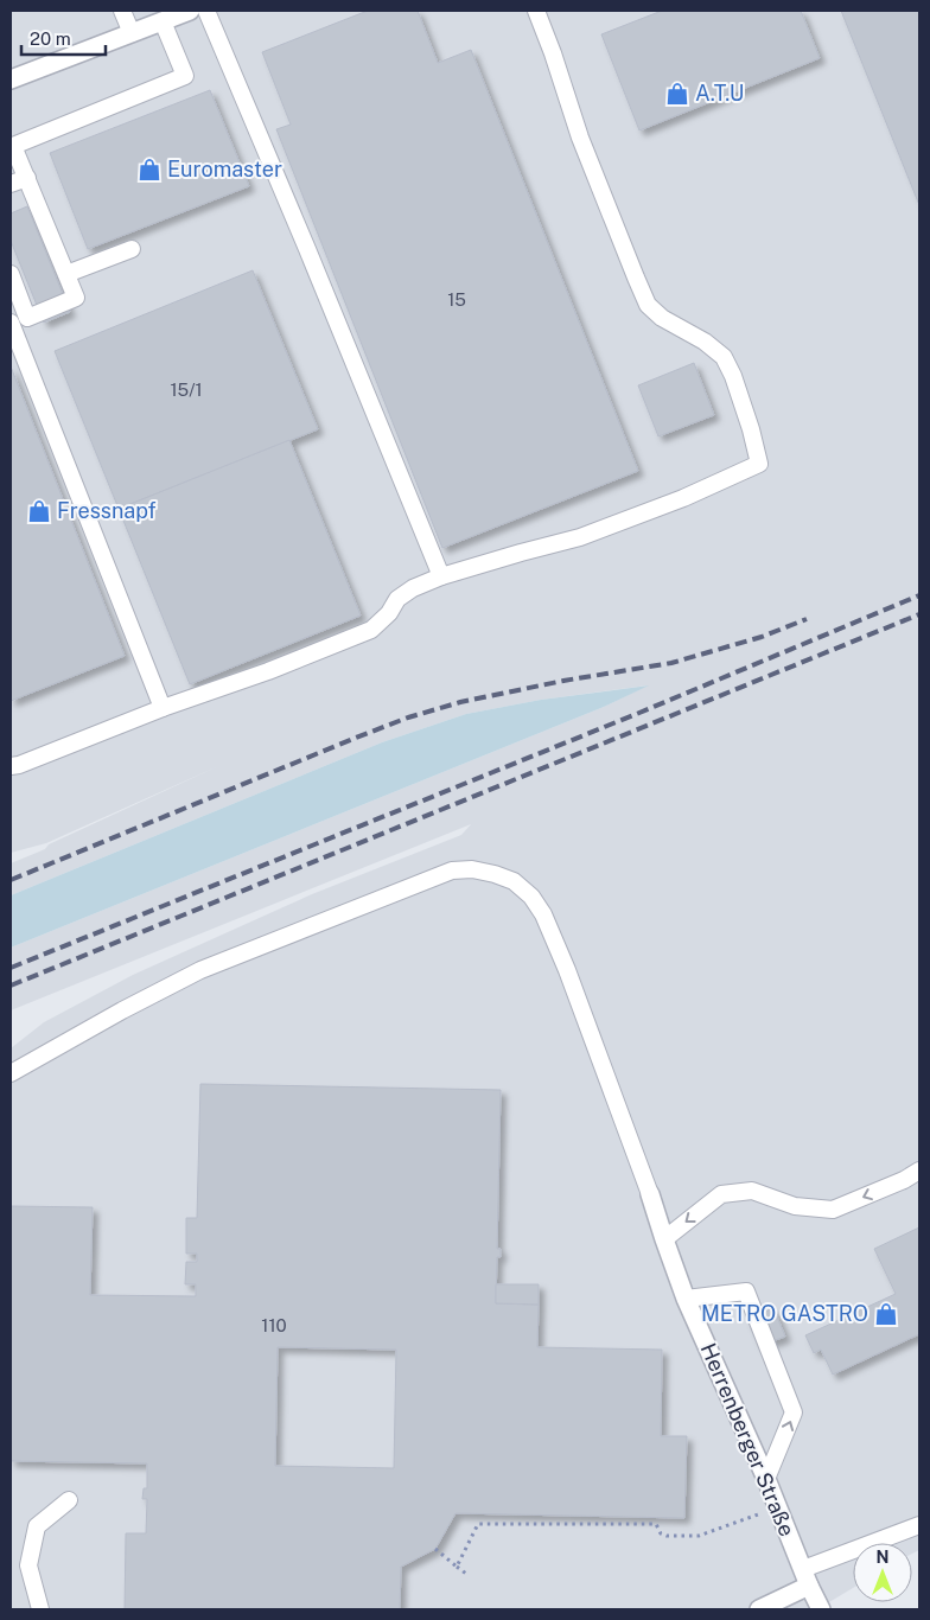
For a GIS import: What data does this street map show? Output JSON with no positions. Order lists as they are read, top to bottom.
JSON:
{
  "streets": {
    "street": ["Herrenberger Straße"]
  },
  "places": {
    "shop": [
      "A.T.U",
      "Euromaster",
      "Fressnapf",
      "METRO GASTRO"
    ]
  },
  "house_numbers": ["15", "15/1", "110"],
  "scale_bar": "20 m",
  "north": "top"
}
